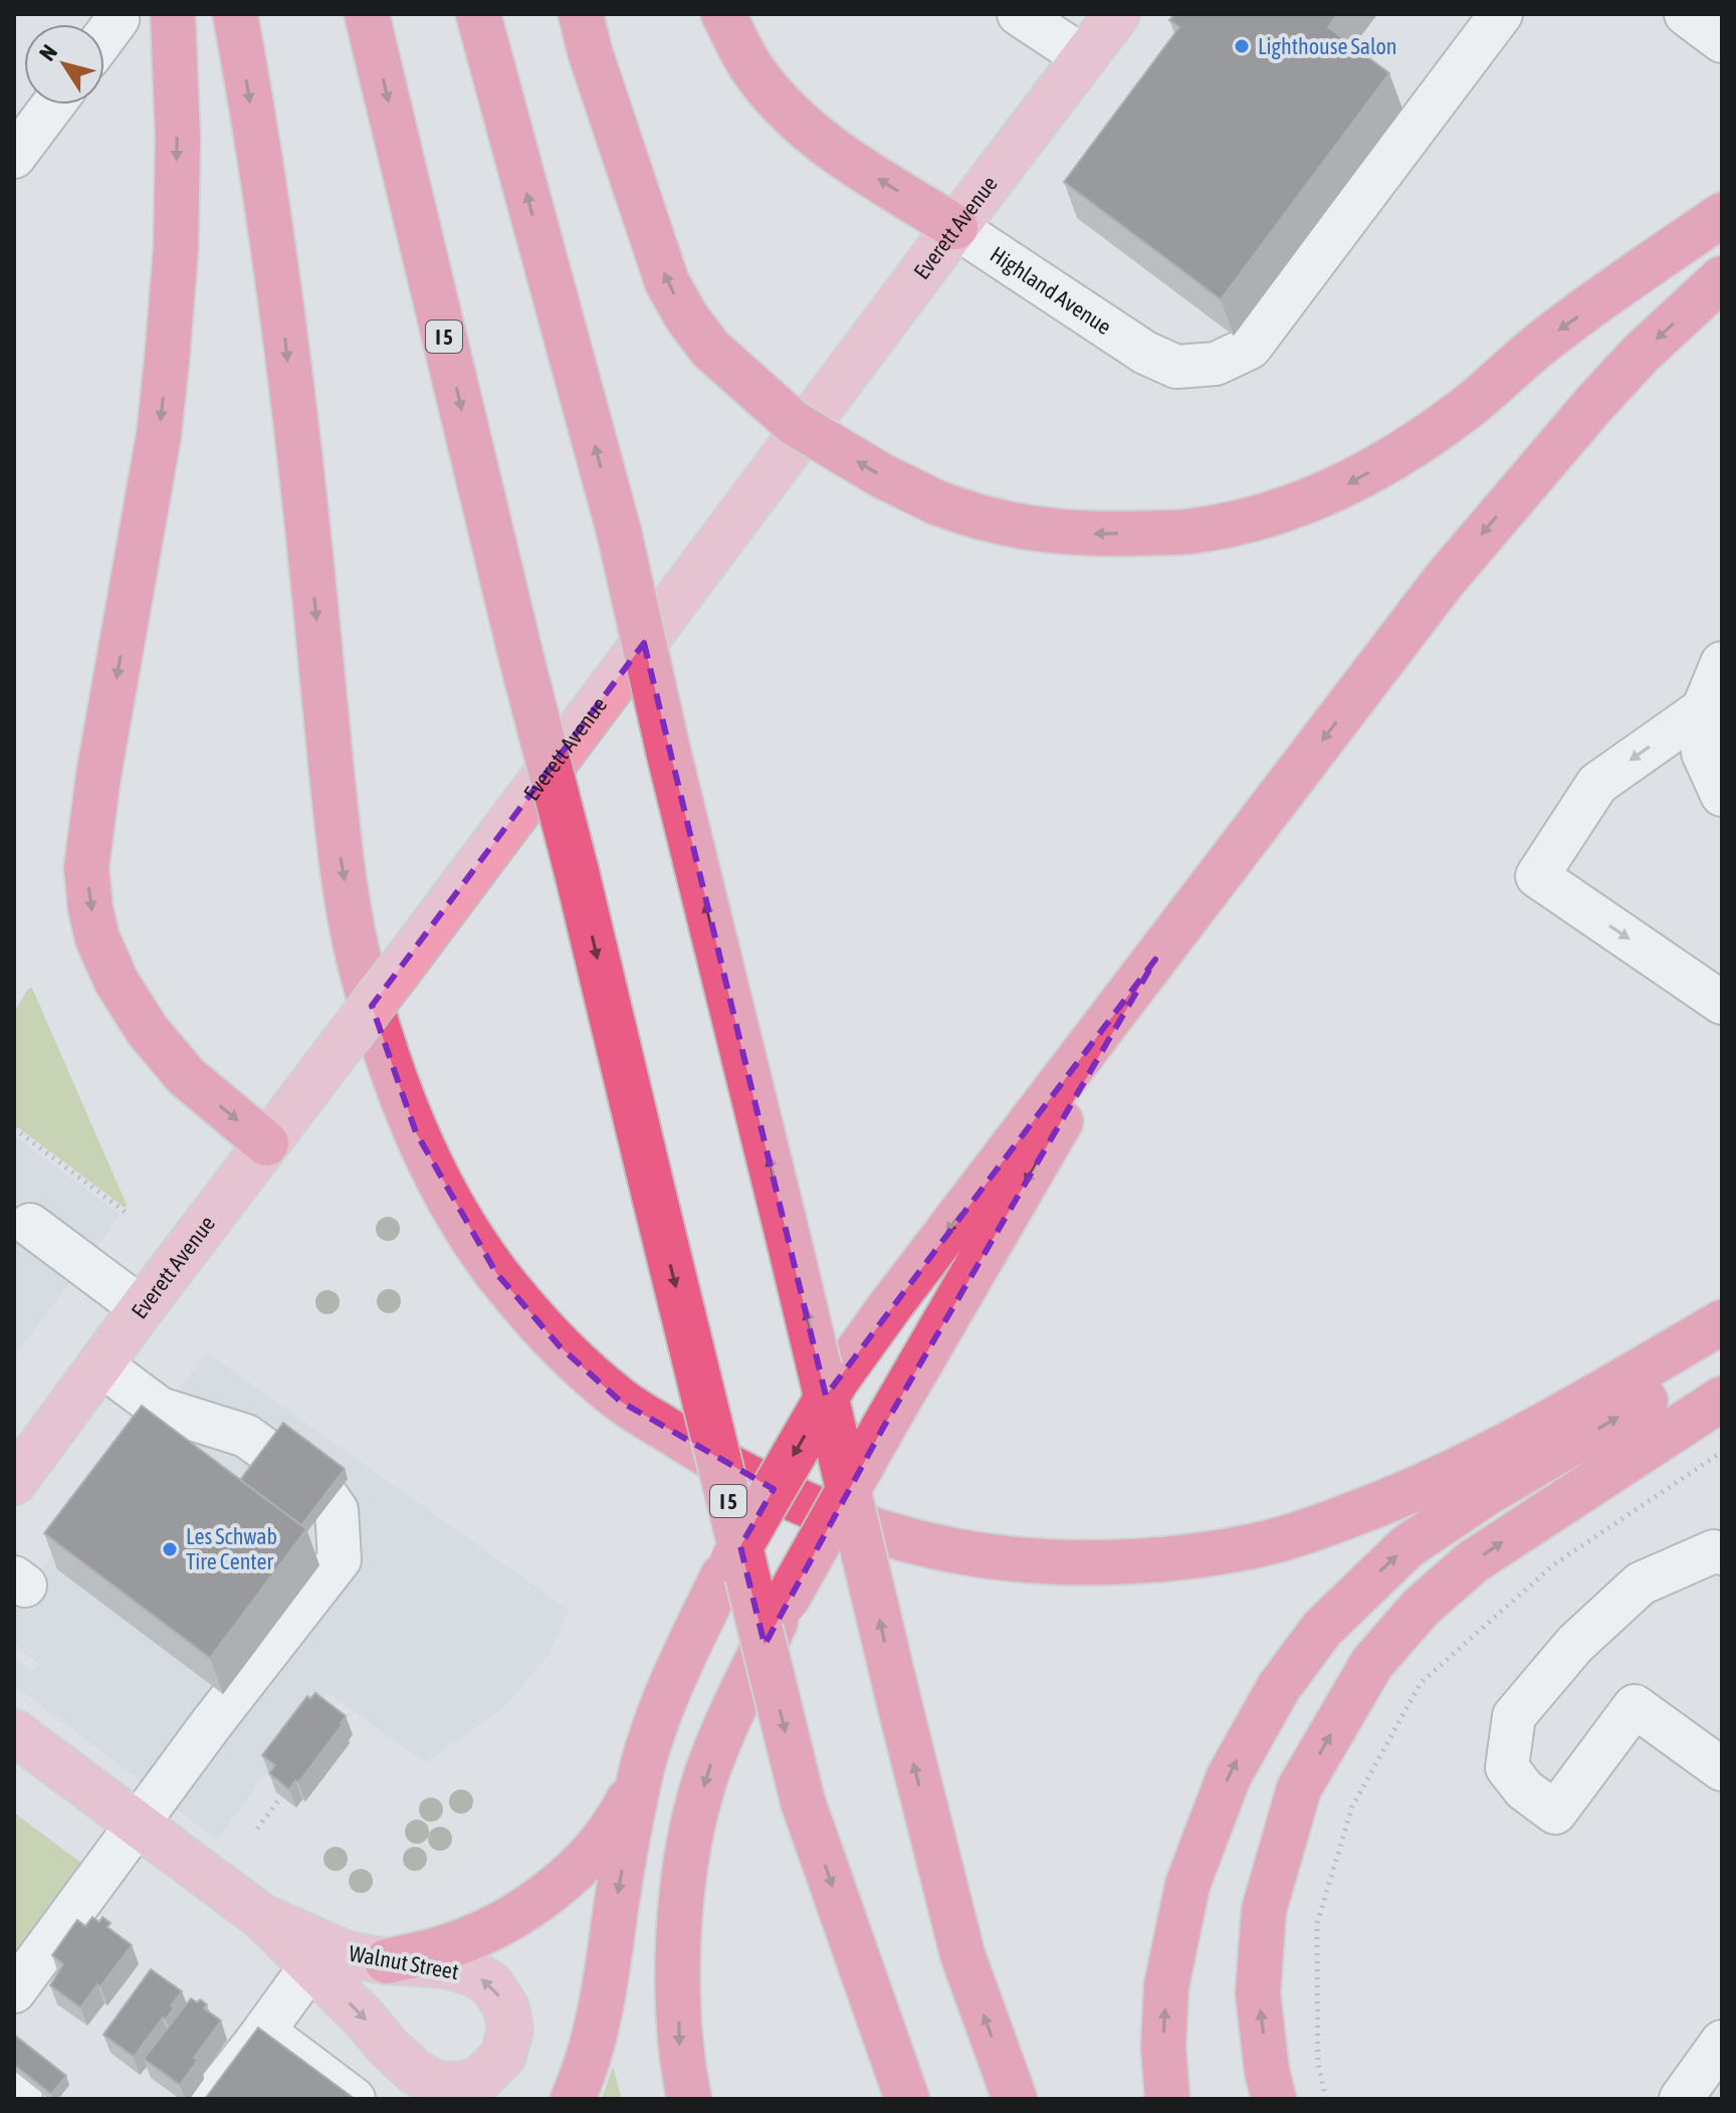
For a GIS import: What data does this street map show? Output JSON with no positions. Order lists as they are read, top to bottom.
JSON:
{
  "streets": {
    "highway": ["I 5"],
    "main road": ["Everett Avenue", "Walnut Street"],
    "street": ["Highland Avenue"]
  },
  "crossings": [
    ["Everett Avenue", "Highland Avenue"]
  ],
  "places": ["Lighthouse Salon", "Les Schwab Tire Center"],
  "north": "top left"
}
